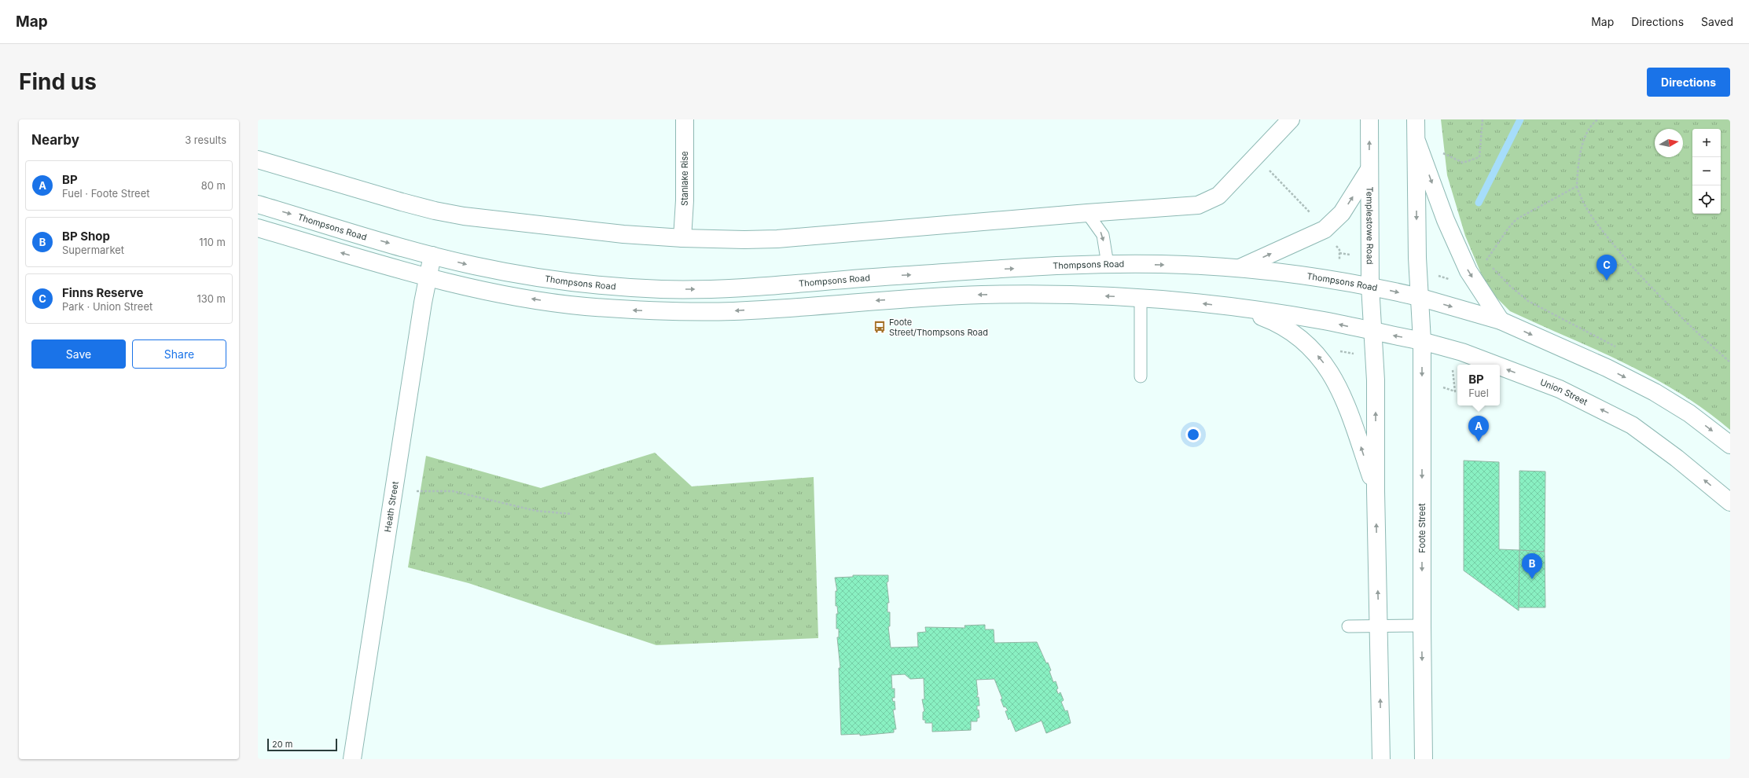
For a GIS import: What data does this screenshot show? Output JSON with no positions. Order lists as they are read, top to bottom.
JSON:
{
  "streets": {
    "main road": [
      "Stanlake Rise",
      "Templestowe Road",
      "Thompsons Road",
      "Union Street",
      "Heath Street",
      "Foote Street"
    ]
  },
  "crossings": [
    ["Templestowe Road", "Thompsons Road"],
    ["Templestowe Road", "Union Street"],
    ["Thompsons Road", "Heath Street"],
    ["Thompsons Road", "Foote Street"],
    ["Union Street", "Foote Street"]
  ],
  "places": {
    "bus stop": ["Foote Street/Thompsons Road"]
  },
  "scale_bar": "20 m",
  "north": "right",
  "page": {
    "header": "Map",
    "nav": ["Map", "Directions", "Saved"],
    "buttons": [
      "Directions",
      ["Save", "Share"]
    ],
    "title": "Find us",
    "heading": ["Nearby", "3 results"],
    "map_buttons": ["+", "−"],
    "list": [
      {
        "mark": "A",
        "name": "BP",
        "note": "Fuel · Foote Street",
        "value": "80 m"
      },
      {
        "mark": "B",
        "name": "BP Shop",
        "note": "Supermarket",
        "value": "110 m"
      },
      {
        "mark": "C",
        "name": "Finns Reserve",
        "note": "Park · Union Street",
        "value": "130 m"
      }
    ],
    "pins": ["C", "A", "B"],
    "popup": ["BP", "Fuel"],
    "scale": "20 m"
  }
}
